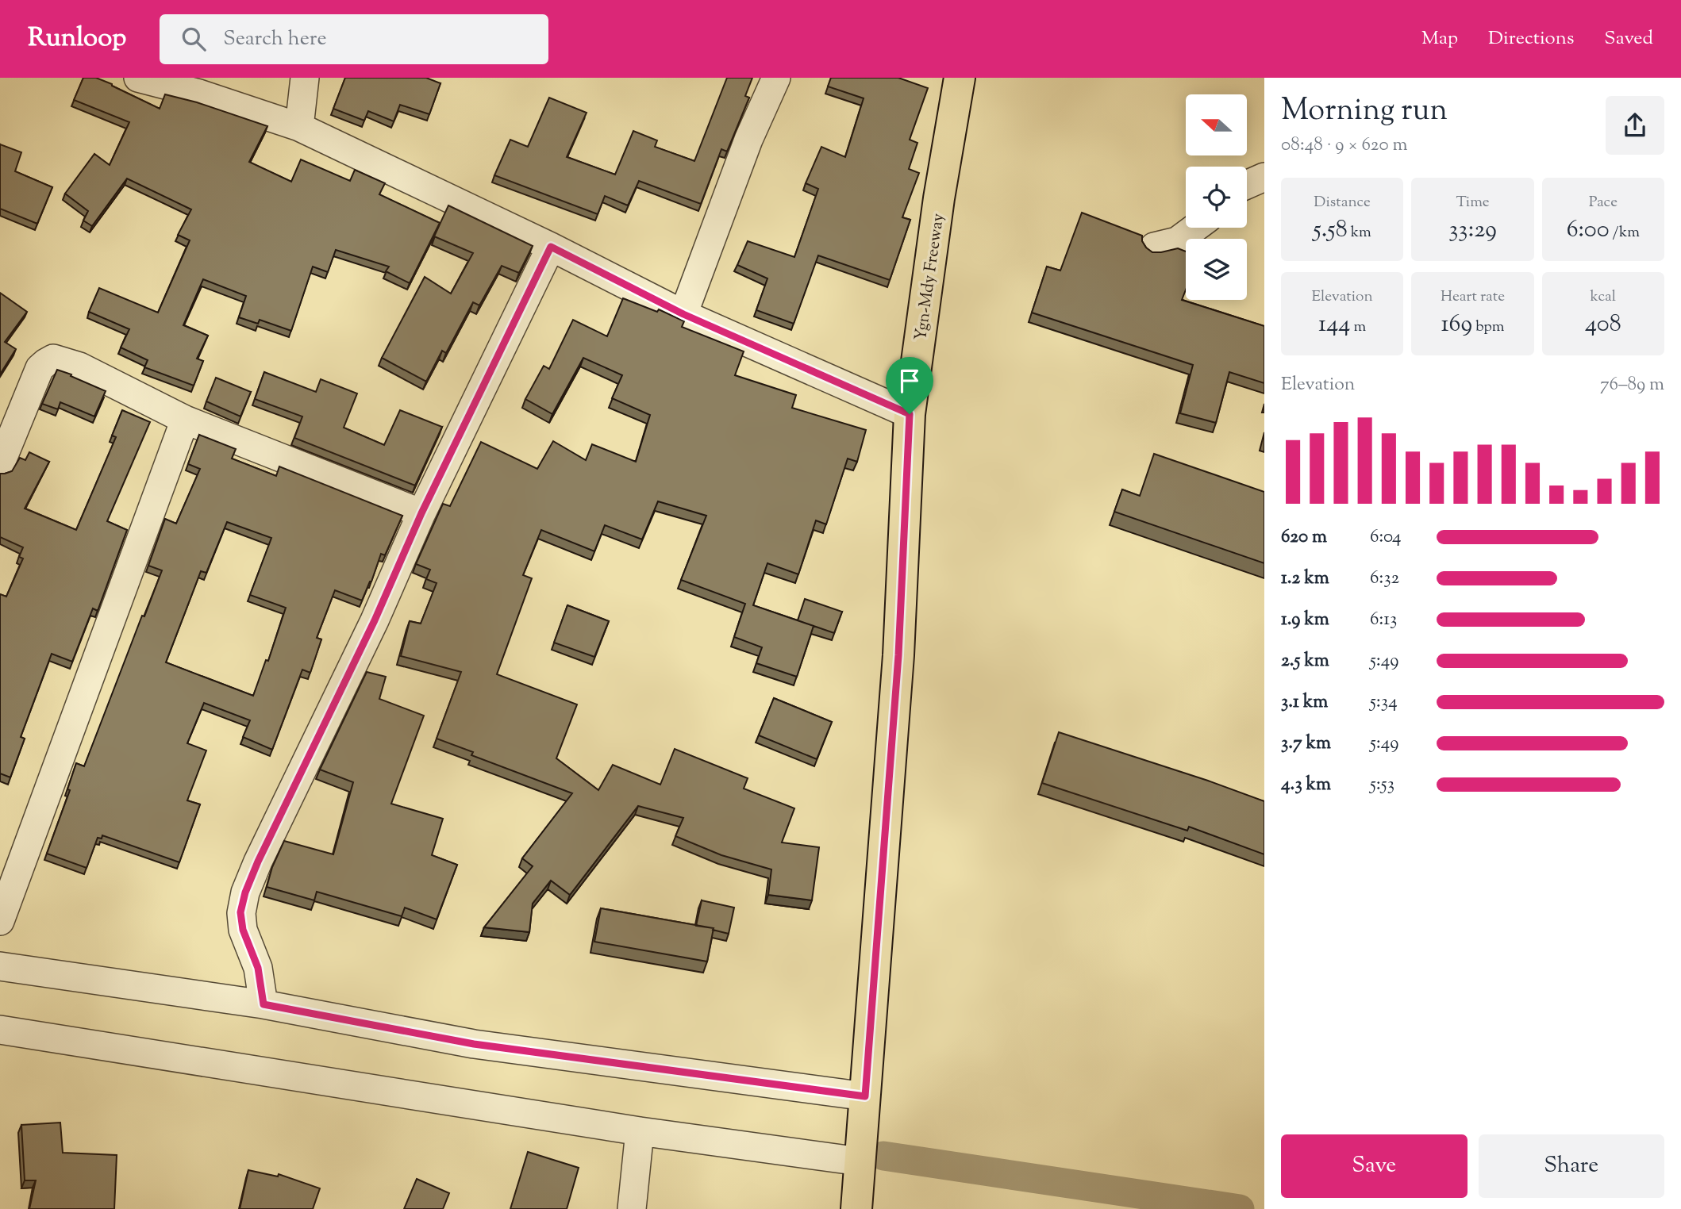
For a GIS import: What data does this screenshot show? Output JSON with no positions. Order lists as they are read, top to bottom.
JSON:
{
  "streets": {
    "main road": ["Ygn-Mdy Freeway"]
  },
  "north": "left",
  "page": {
    "header": "Runloop",
    "search": "Search here",
    "nav": ["Map", "Directions", "Saved"],
    "heading": ["Morning run", "08:48 · 9 × 620 m"],
    "stats": [
      ["Distance", "5.58 km"],
      ["Time", "33:29"],
      ["Pace", "6:00 /km"],
      ["Elevation", "144 m"],
      ["Heart rate", "169 bpm"],
      ["kcal", "408"]
    ],
    "chart": ["Elevation", "76–89 m"],
    "list": [
      {
        "name": "620 m",
        "note": "6:04"
      },
      {
        "name": "1.2 km",
        "note": "6:32"
      },
      {
        "name": "1.9 km",
        "note": "6:13"
      },
      {
        "name": "2.5 km",
        "note": "5:49"
      },
      {
        "name": "3.1 km",
        "note": "5:34"
      },
      {
        "name": "3.7 km",
        "note": "5:49"
      },
      {
        "name": "4.3 km",
        "note": "5:53"
      }
    ],
    "buttons": ["Save", "Share"]
  }
}
